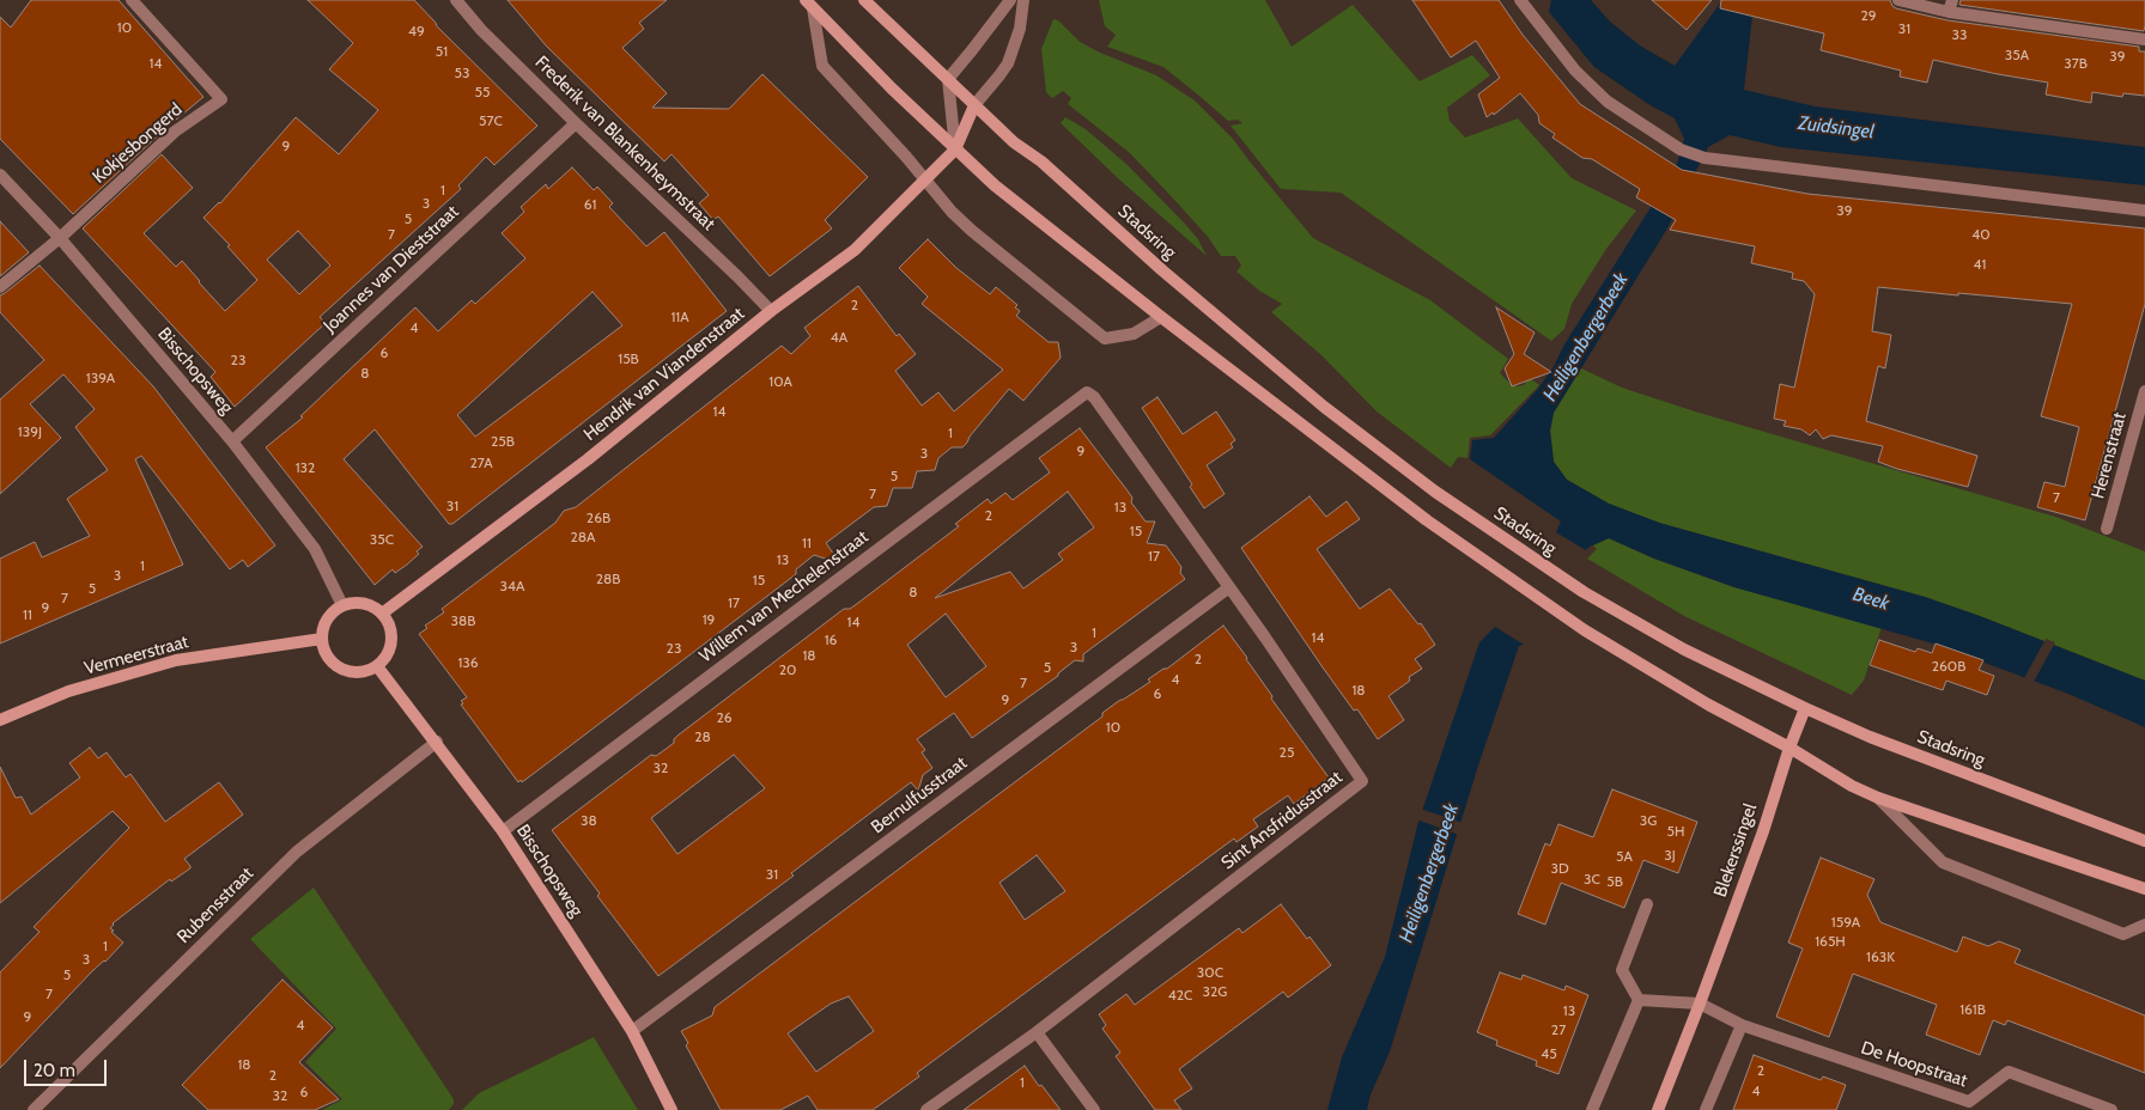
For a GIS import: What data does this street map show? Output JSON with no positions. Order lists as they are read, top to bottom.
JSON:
{
  "streets": {
    "main road": [
      "Stadsring",
      "Bisschopsweg",
      "Hendrik van Viandenstraat",
      "Vermeerstraat",
      "Blekerssingel"
    ],
    "street": [
      "Kokjesbongerd",
      "Frederik van Blankenheymstraat",
      "Joannes van Dieststraat",
      "Herenstraat",
      "Willem van Mechelenstraat",
      "Bernulfusstraat",
      "Sint Ansfridusstraat",
      "Rubensstraat",
      "De Hoopstraat"
    ]
  },
  "crossings": [
    ["Kokjesbongerd", "Bisschopsweg"],
    ["Frederik van Blankenheymstraat", "Joannes van Dieststraat"],
    ["Frederik van Blankenheymstraat", "Hendrik van Viandenstraat"],
    ["Stadsring", "Blekerssingel"],
    ["Joannes van Dieststraat", "Bisschopsweg"],
    ["Bisschopsweg", "Hendrik van Viandenstraat"],
    ["Bisschopsweg", "Willem van Mechelenstraat"],
    ["Bisschopsweg", "Vermeerstraat"],
    ["Bisschopsweg", "Bernulfusstraat"],
    ["Bisschopsweg", "Rubensstraat"],
    ["Hendrik van Viandenstraat", "Vermeerstraat"],
    ["Willem van Mechelenstraat", "Sint Ansfridusstraat"],
    ["Bernulfusstraat", "Sint Ansfridusstraat"],
    ["Blekerssingel", "De Hoopstraat"]
  ],
  "water": ["Zuidsingel", "Heiligenbergerbeek", "Beek"],
  "house_numbers": [
    "29",
    "10",
    "31",
    "49",
    "33",
    "51",
    "35A",
    "39",
    "14",
    "37B",
    "53",
    "55",
    "57C",
    "9",
    "1",
    "3",
    "61",
    "39",
    "5",
    "7",
    "40",
    "41",
    "2",
    "11A",
    "4",
    "4A",
    "6",
    "15B",
    "23",
    "8",
    "139A",
    "10A",
    "14",
    "139J",
    "1",
    "25B",
    "9",
    "3",
    "27A",
    "132",
    "5",
    "7",
    "7",
    "31",
    "13",
    "2",
    "26B",
    "15",
    "28A",
    "35C",
    "11",
    "17",
    "13",
    "1",
    "3",
    "28B",
    "15",
    "34A",
    "5",
    "8",
    "7",
    "17",
    "9",
    "11",
    "19",
    "38B",
    "14",
    "1",
    "14",
    "16",
    "3",
    "23",
    "18",
    "2",
    "136",
    "260B",
    "5",
    "20",
    "4",
    "7",
    "18",
    "6",
    "9",
    "26",
    "10",
    "28",
    "25",
    "32",
    "38",
    "3G",
    "5H",
    "3J",
    "5A",
    "3D",
    "31",
    "3C",
    "5B",
    "159A",
    "165H",
    "1",
    "163K",
    "3",
    "30C",
    "5",
    "32G",
    "7",
    "42C",
    "161B",
    "13",
    "9",
    "4",
    "27",
    "45",
    "18",
    "2",
    "2",
    "1",
    "4",
    "6",
    "32"
  ],
  "scale_bar": "20 m"
}
